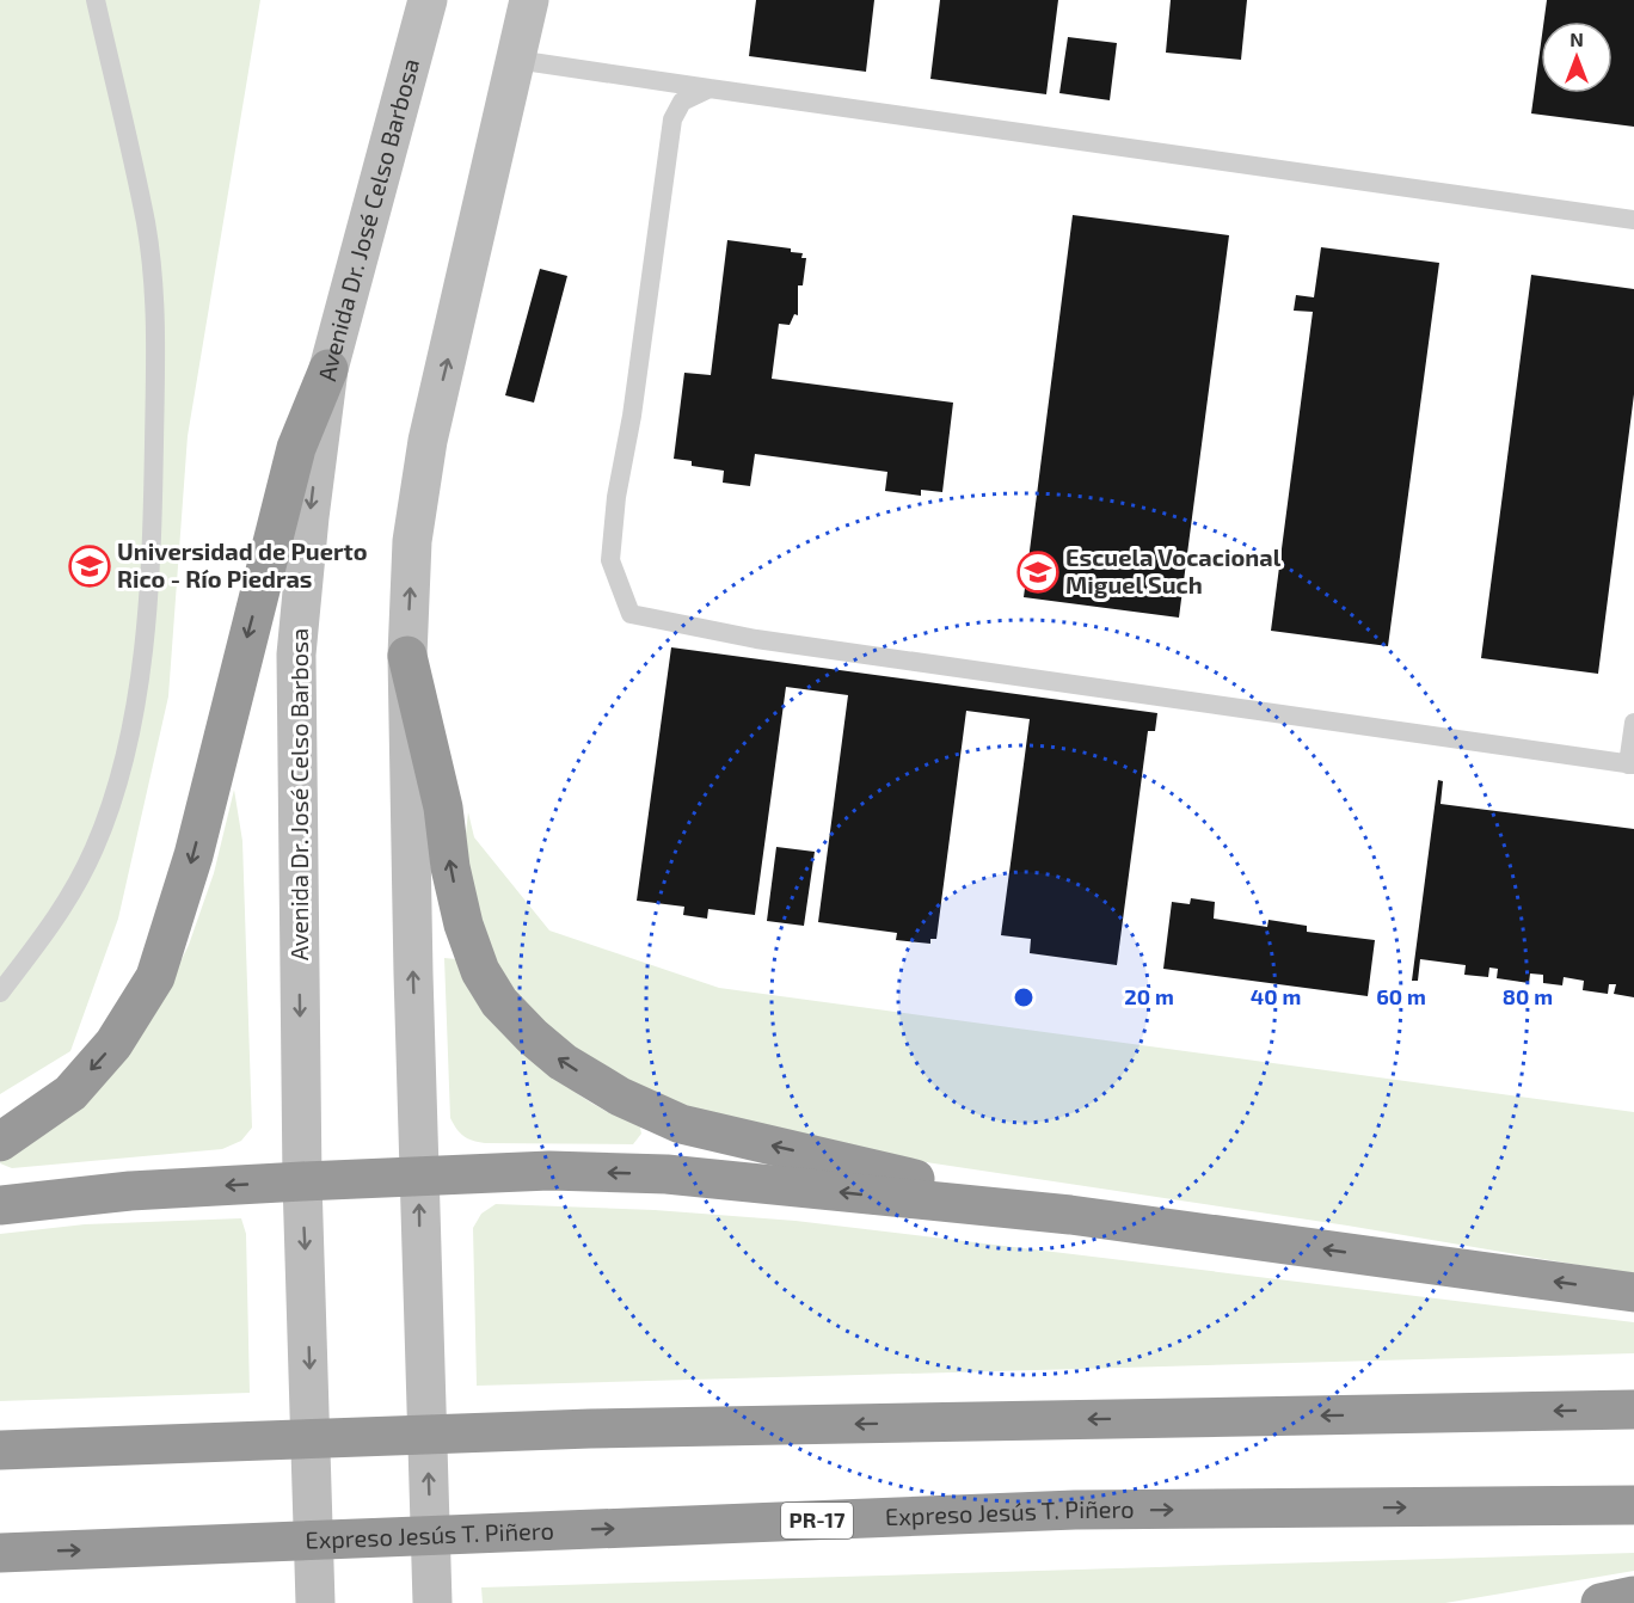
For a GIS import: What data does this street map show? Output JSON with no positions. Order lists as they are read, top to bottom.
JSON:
{
  "streets": {
    "highway": ["Expreso Jesús T. Piñero", "PR-17"],
    "main road": ["Avenida Dr. José Celso Barbosa"]
  },
  "places": {
    "school or university": ["Universidad de Puerto Rico - Río Piedras", "Escuela Vocacional Miguel Such"]
  },
  "north": "top",
  "rings": [
    "20 m",
    "40 m",
    "60 m",
    "80 m"
  ]
}
